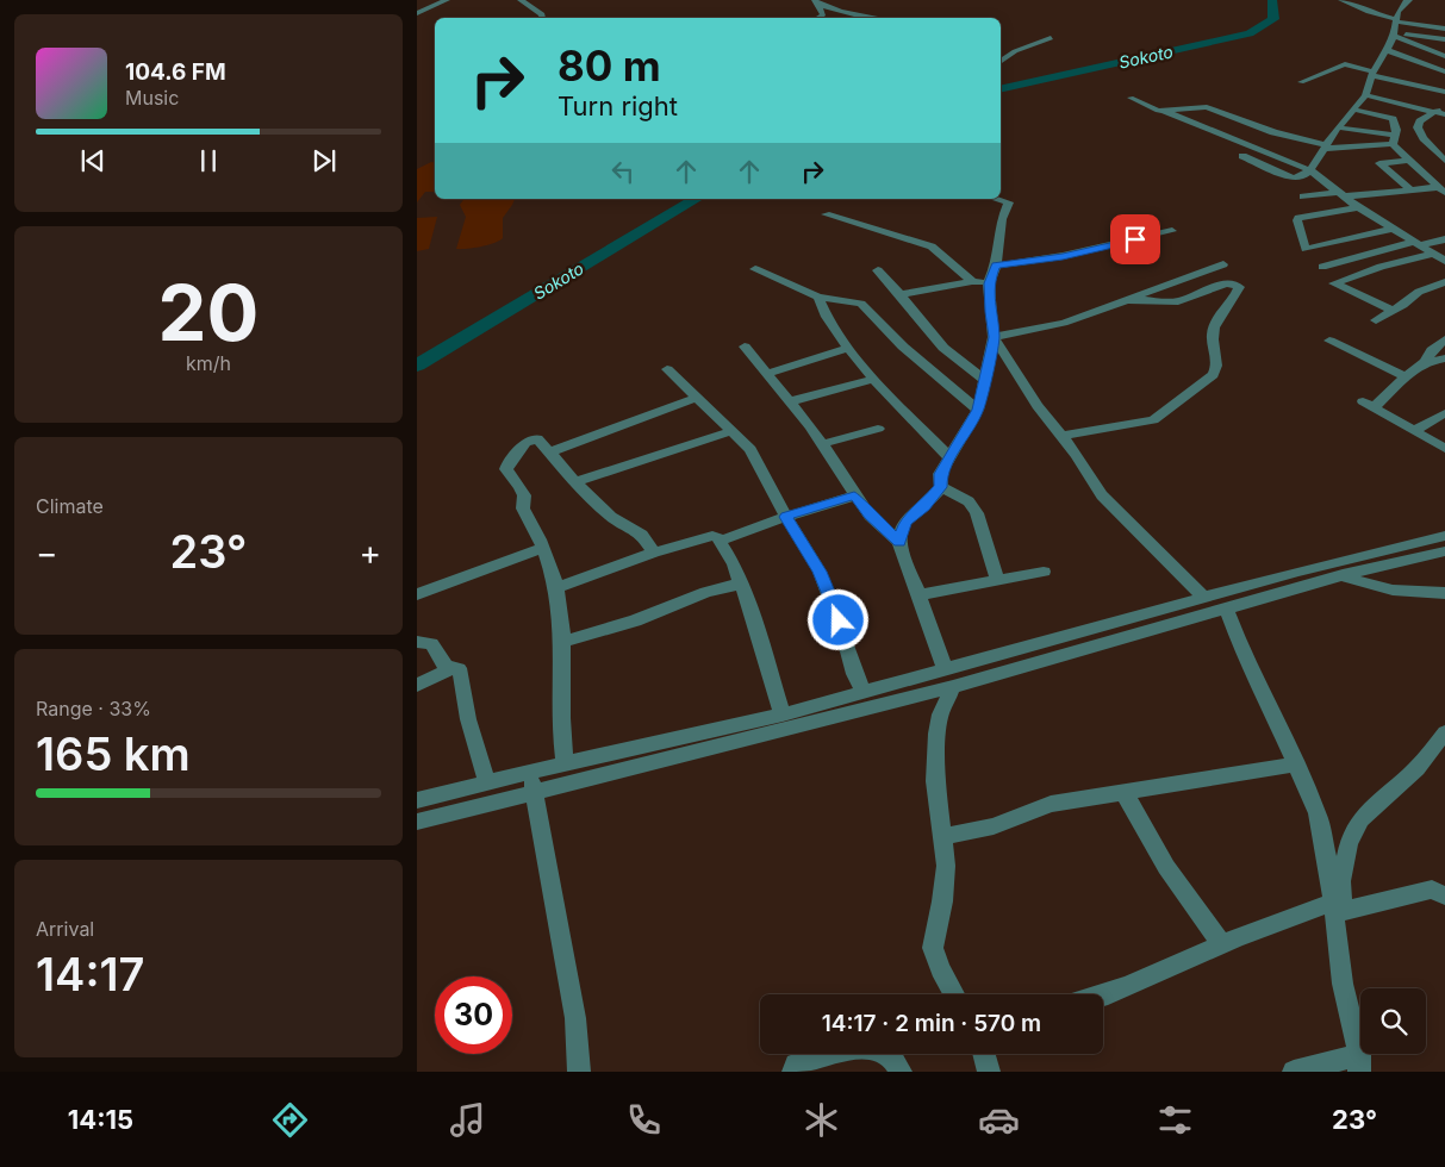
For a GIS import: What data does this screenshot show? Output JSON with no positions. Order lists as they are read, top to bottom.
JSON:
{
  "water": ["Sokoto"],
  "page": {
    "turn": ["80 m", "Turn right"],
    "song": ["104.6 FM", "Music"],
    "tile": [
      ["20", "km/h"],
      "Climate",
      ["Range · 33%", "165 km"],
      ["Arrival", "14:17"]
    ],
    "heat": ["−", "23°", "+"],
    "limit": "30",
    "trip": "14:17 · 2 min · 570 m",
    "tabs": ["14:15", "23°"]
  }
}
